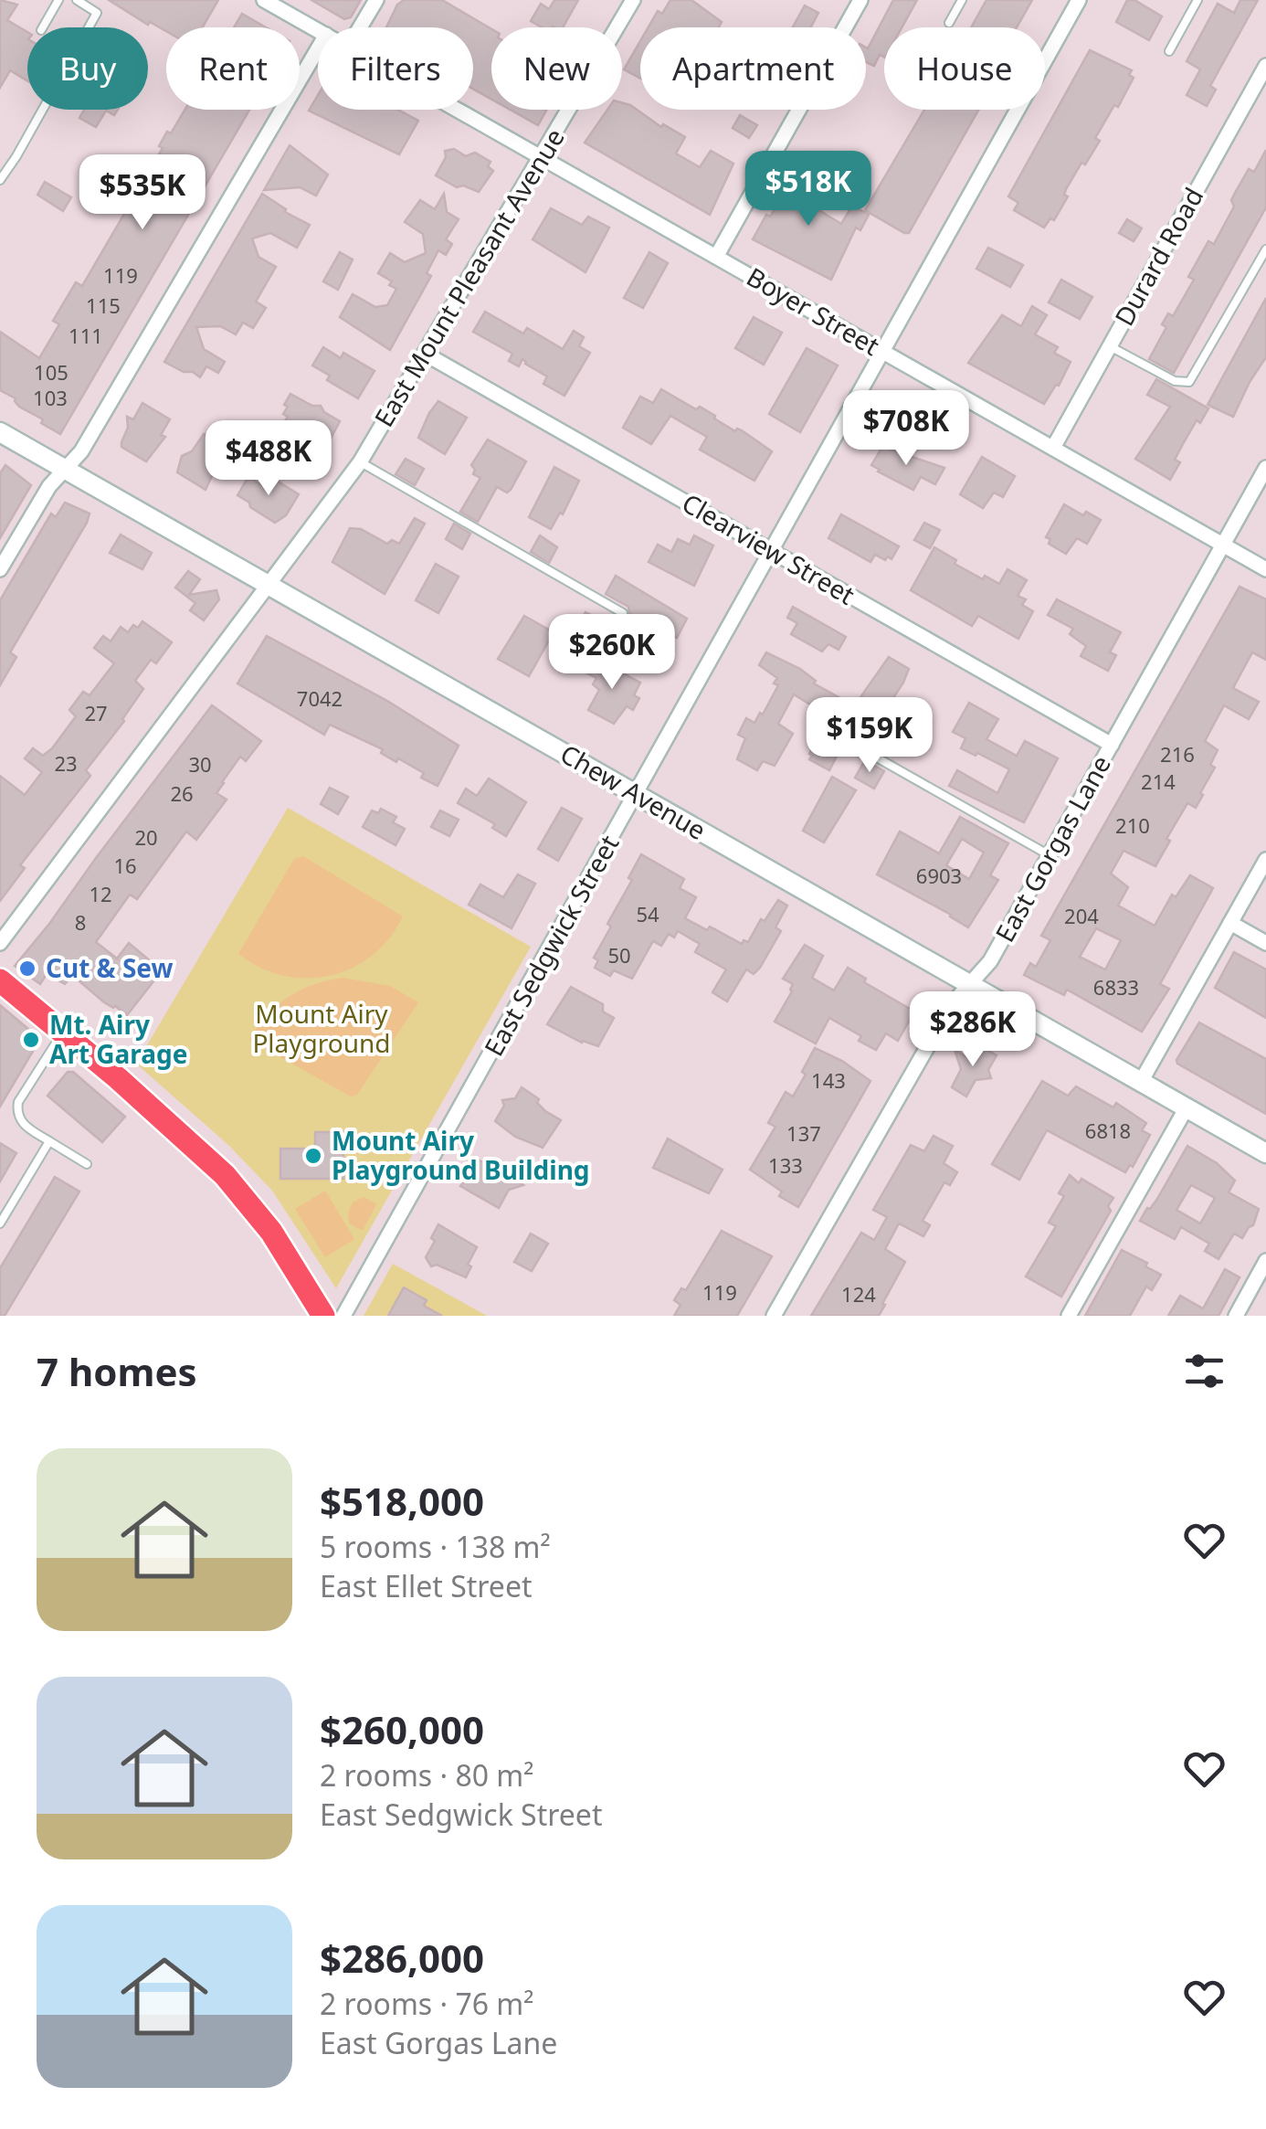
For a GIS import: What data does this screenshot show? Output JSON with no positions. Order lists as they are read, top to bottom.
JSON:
{
  "streets": {
    "street": [
      "Durard Road",
      "East Mount Pleasant Avenue",
      "Boyer Street",
      "Clearview Street",
      "Chew Avenue",
      "East Gorgas Lane",
      "East Sedgwick Street"
    ]
  },
  "crossings": [
    ["Durard Road", "Boyer Street"],
    ["East Mount Pleasant Avenue", "Boyer Street"],
    ["East Mount Pleasant Avenue", "Clearview Street"],
    ["East Mount Pleasant Avenue", "Chew Avenue"],
    ["Boyer Street", "East Gorgas Lane"],
    ["Boyer Street", "East Sedgwick Street"],
    ["Clearview Street", "East Gorgas Lane"],
    ["Clearview Street", "East Sedgwick Street"],
    ["Chew Avenue", "East Gorgas Lane"],
    ["Chew Avenue", "East Sedgwick Street"]
  ],
  "parks": ["Mount Airy Playground"],
  "places": ["Cut & Sew", "Mt. Airy Art Garage", "Mount Airy Playground Building"],
  "house_numbers": [
    "119",
    "115",
    "111",
    "105",
    "103",
    "7042",
    "27",
    "216",
    "23",
    "30",
    "214",
    "26",
    "210",
    "20",
    "16",
    "6903",
    "12",
    "54",
    "204",
    "8",
    "50",
    "6833",
    "143",
    "6818",
    "137",
    "133",
    "119",
    "124"
  ],
  "page": {
    "chip": [
      "Buy",
      "Rent",
      "Filters",
      "New",
      "Apartment",
      "House"
    ],
    "price": [
      "$518K",
      "$535K",
      "$708K",
      "$488K",
      "$260K",
      "$159K",
      "$286K"
    ],
    "heading": "7 homes",
    "list": [
      {
        "name": "$518,000",
        "note": "5 rooms · 138 m² · East Ellet Street"
      },
      {
        "name": "$260,000",
        "note": "2 rooms · 80 m² · East Sedgwick Street"
      },
      {
        "name": "$286,000",
        "note": "2 rooms · 76 m² · East Gorgas Lane"
      }
    ]
  }
}
